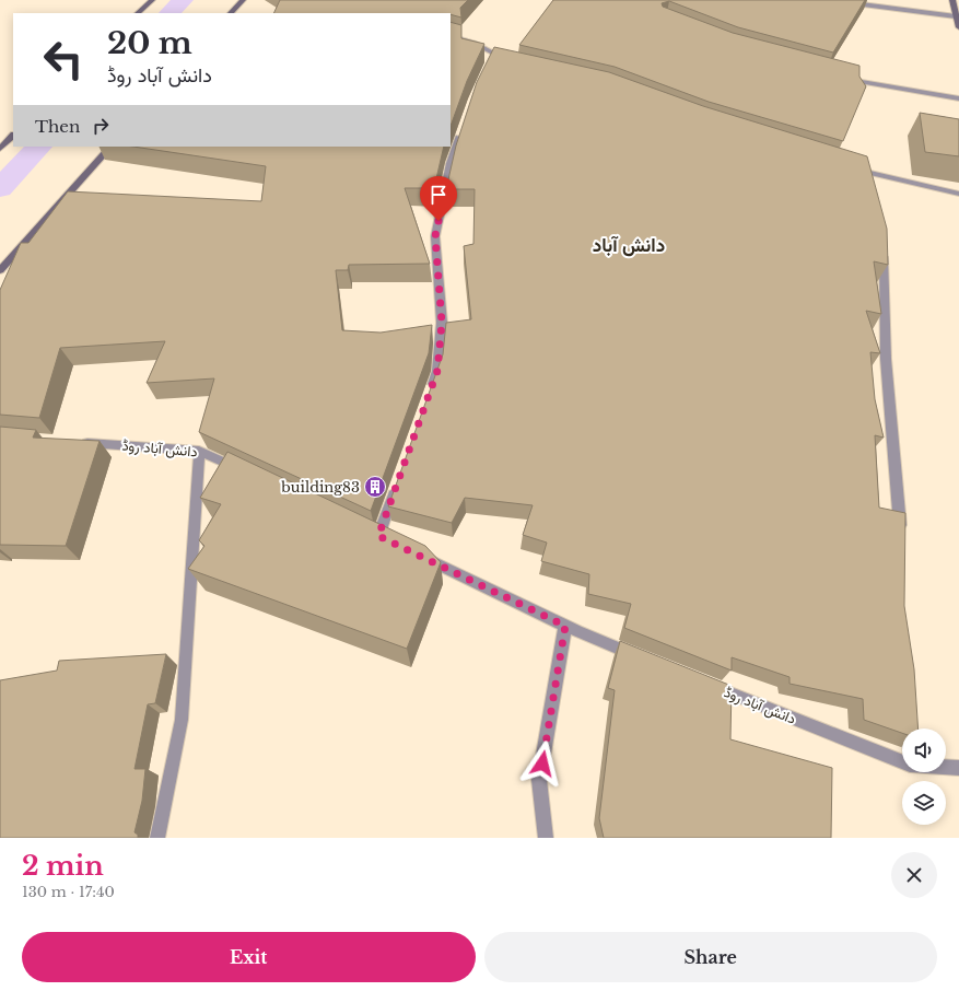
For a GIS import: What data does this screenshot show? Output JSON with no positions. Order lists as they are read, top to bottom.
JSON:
{
  "streets": {
    "street": ["دانش آباد روڈ"]
  },
  "districts": ["دانش آباد"],
  "places": {
    "building": ["building83"]
  },
  "page": {
    "turn": ["20 m", "دانش آباد روڈ"],
    "then": "Then",
    "heading": ["2 min", "130 m · 17:40"],
    "buttons": ["Exit", "Share"]
  }
}
